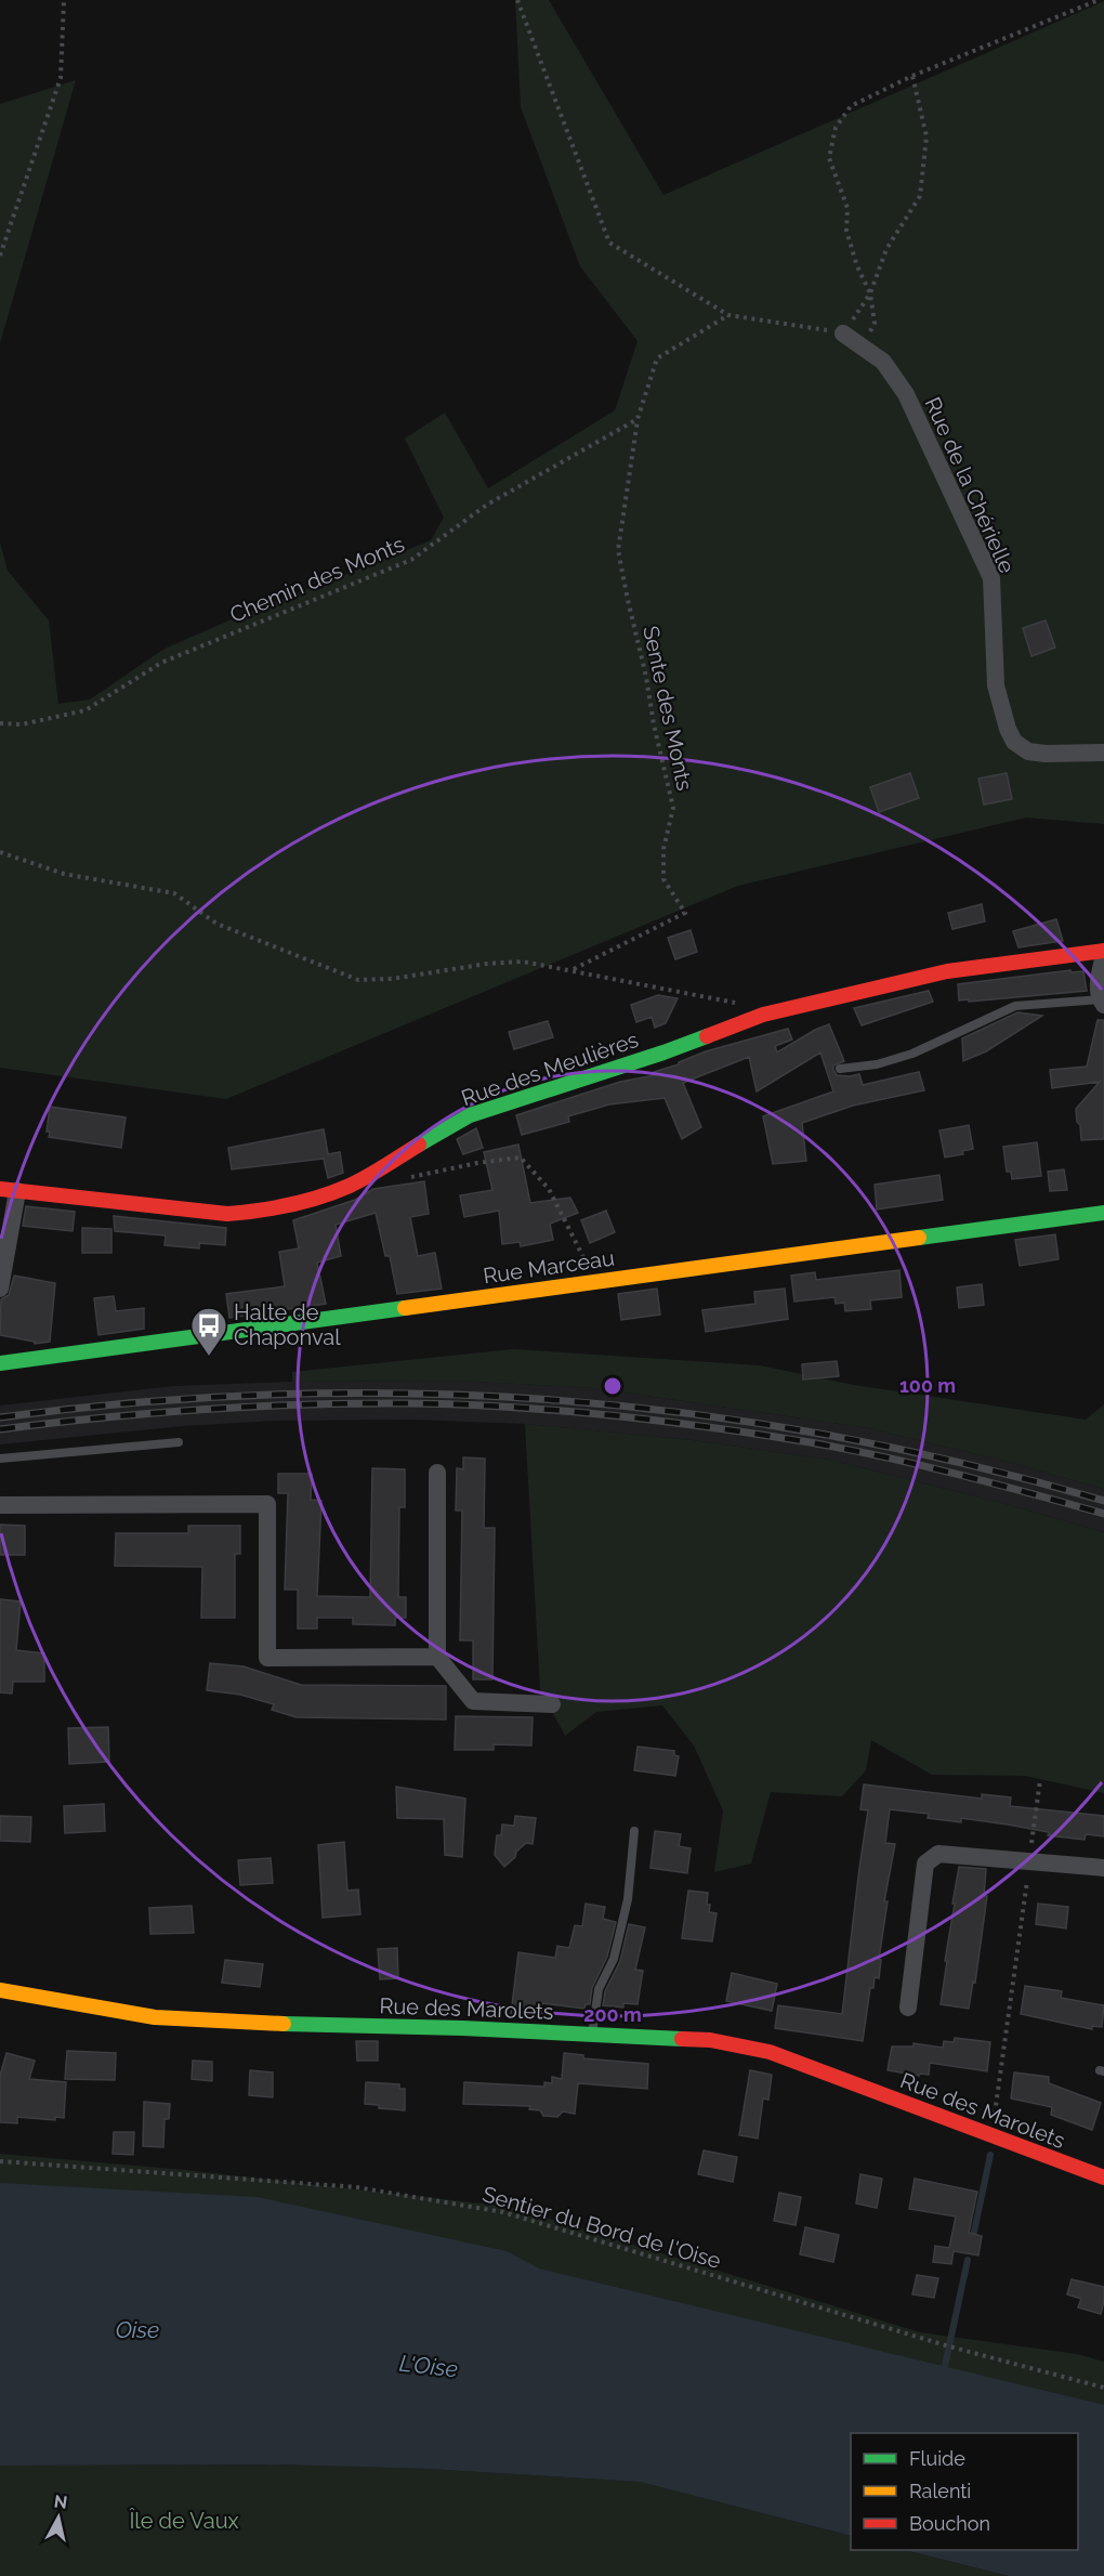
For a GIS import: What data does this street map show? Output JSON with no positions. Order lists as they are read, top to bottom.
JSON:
{
  "streets": {
    "street": [
      "Rue de la Chérielle",
      "Rue des Meulières",
      "Rue Marceau",
      "Rue des Marolets"
    ],
    "path": ["Chemin des Monts", "Sente des Monts", "Sentier du Bord de l'Oise"]
  },
  "crossings": [
    ["Chemin des Monts", "Sente des Monts"]
  ],
  "water": ["Oise", "L'Oise"],
  "parks": ["Île de Vaux"],
  "places": {
    "bus stop": ["Halte de Chaponval"]
  },
  "legend": ["Fluide", "Ralenti", "Bouchon"],
  "north": "top",
  "rings": ["100 m", "200 m"]
}
